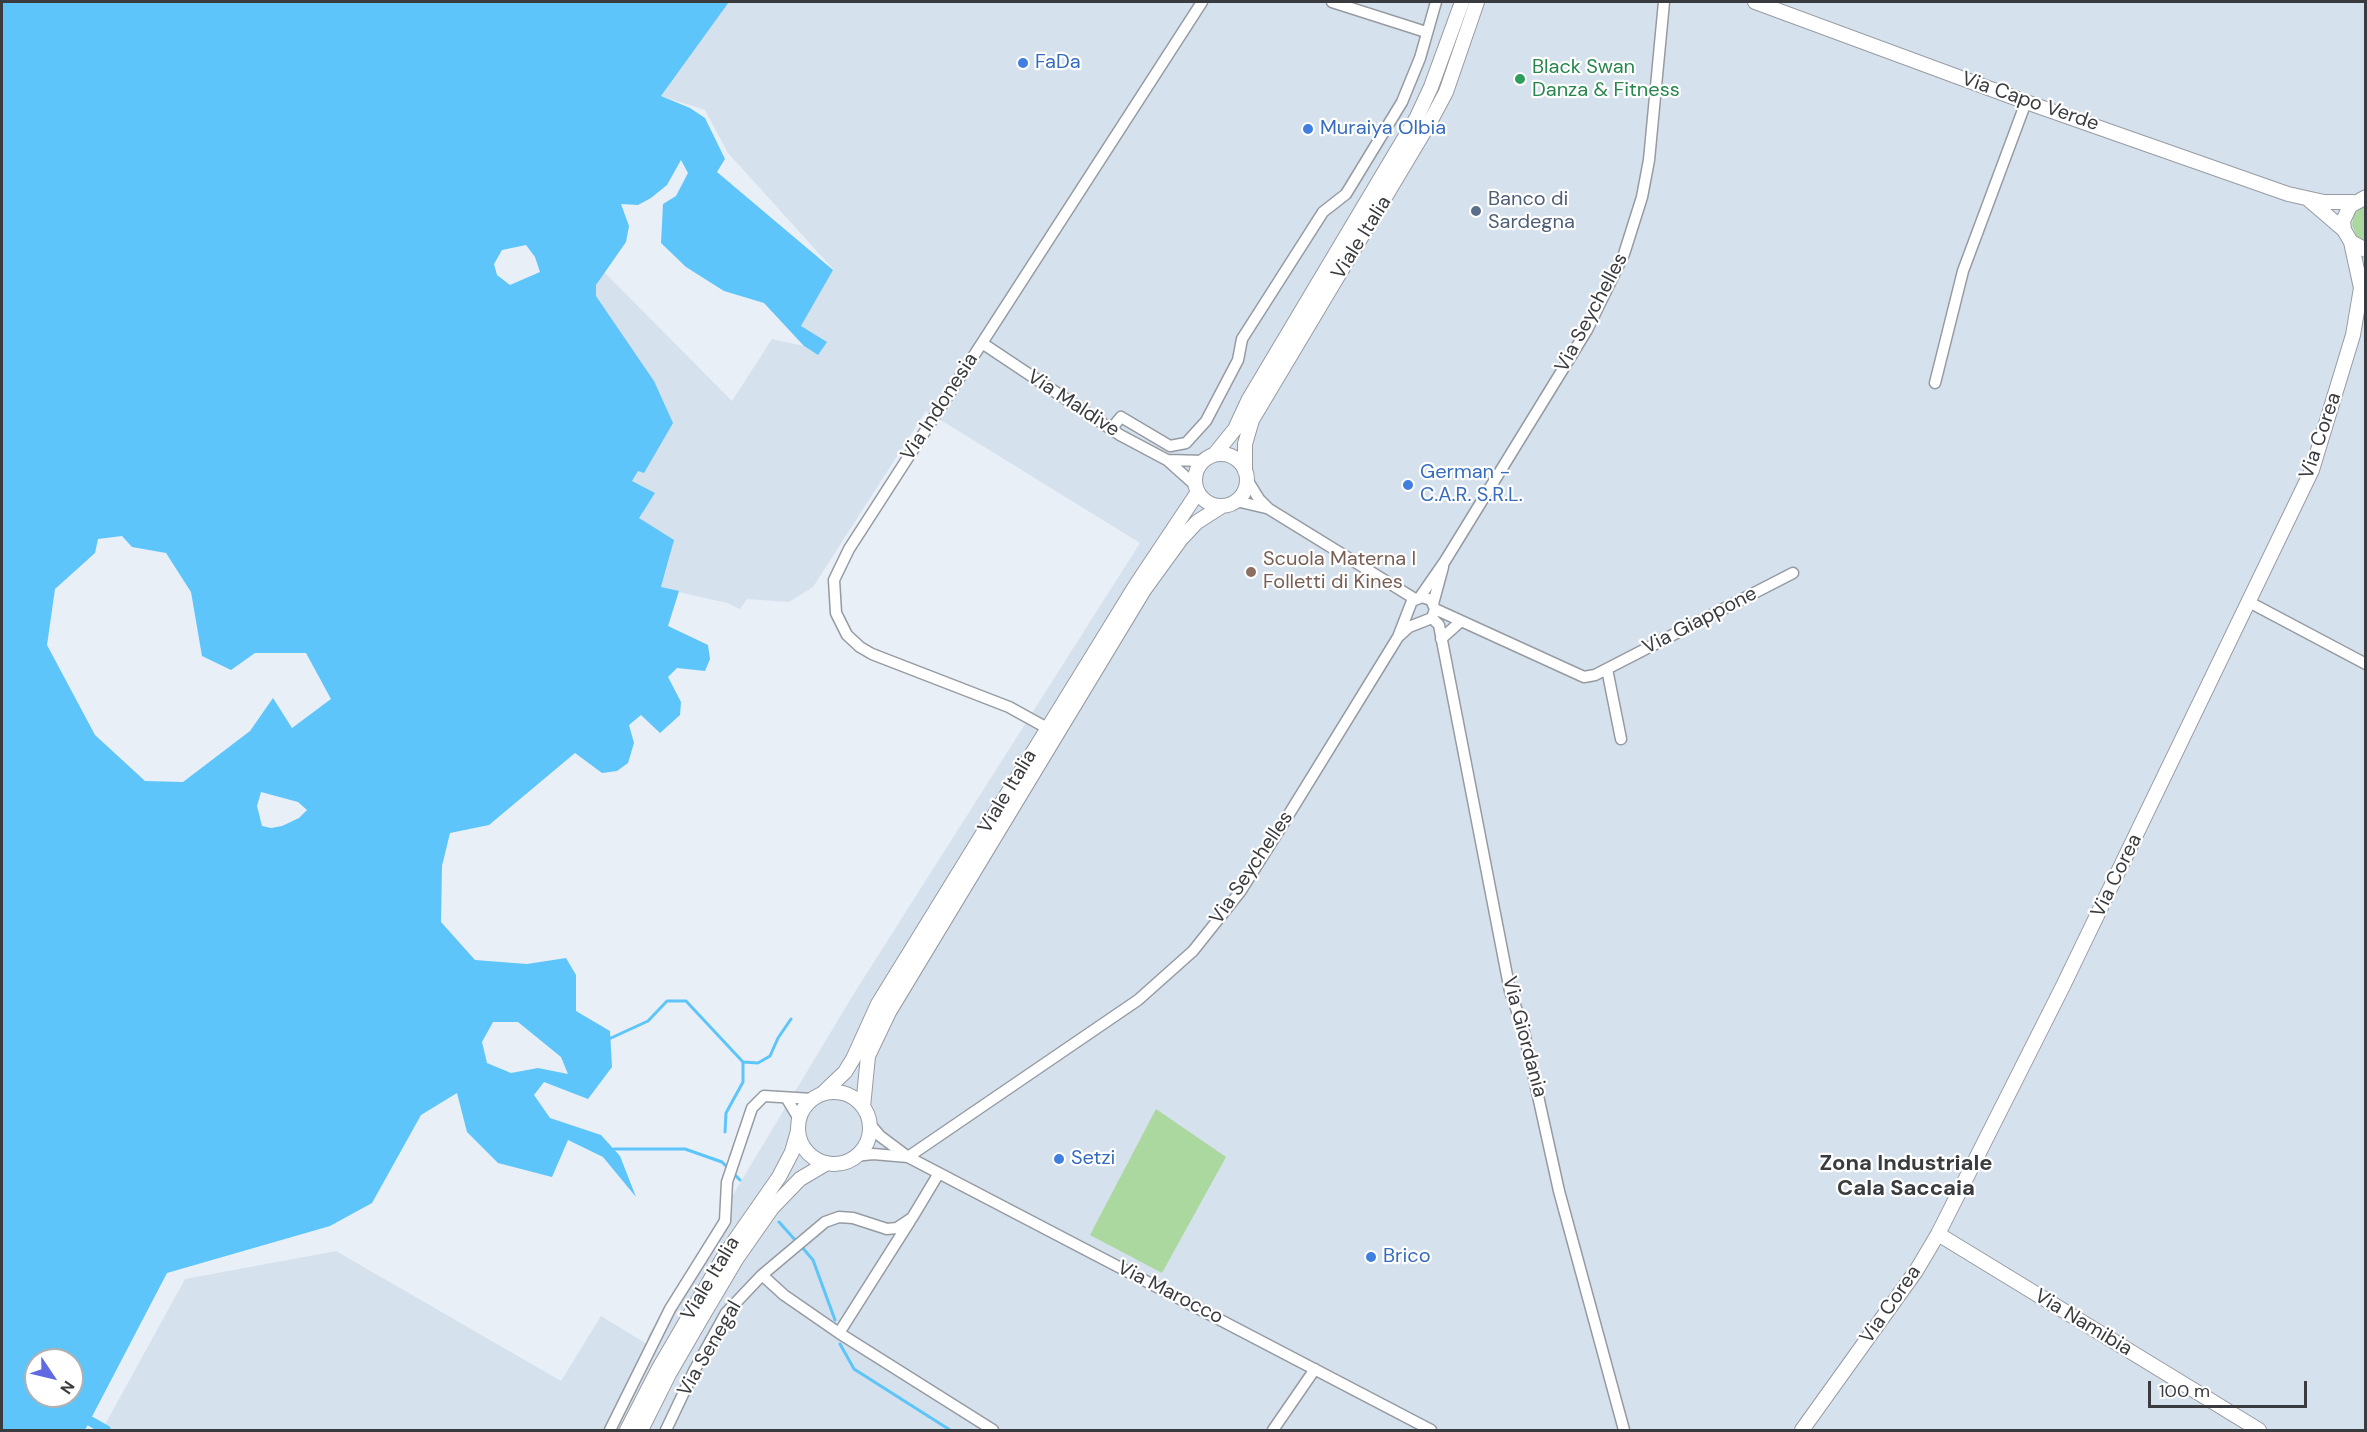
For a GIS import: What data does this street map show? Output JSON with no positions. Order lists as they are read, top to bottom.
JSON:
{
  "streets": {
    "main road": [
      "Via Capo Verde",
      "Viale Italia",
      "Via Corea",
      "Via Namibia"
    ],
    "street": [
      "Via Seychelles",
      "Via Maldive",
      "Via Indonesia",
      "Via Giappone",
      "Via Giordania",
      "Via Marocco",
      "Via Senegal"
    ]
  },
  "crossings": [
    ["Viale Italia", "Via Maldive"],
    ["Viale Italia", "Via Indonesia"],
    ["Viale Italia", "Via Marocco"],
    ["Via Seychelles", "Via Giappone"],
    ["Via Seychelles", "Via Giordania"],
    ["Via Seychelles", "Via Marocco"],
    ["Via Maldive", "Via Indonesia"],
    ["Via Corea", "Via Namibia"],
    ["Via Giappone", "Via Giordania"]
  ],
  "districts": ["Zona Industriale Cala Saccaia"],
  "places": [
    "FaDa",
    "Black Swan Danza & Fitness",
    "Muraiya Olbia",
    "Banco di Sardegna",
    "German - C.A.R. S.R.L.",
    "Scuola Materna I Folletti di Kines",
    "Setzi",
    "Brico"
  ],
  "scale_bar": "100 m",
  "north": "bottom right"
}
